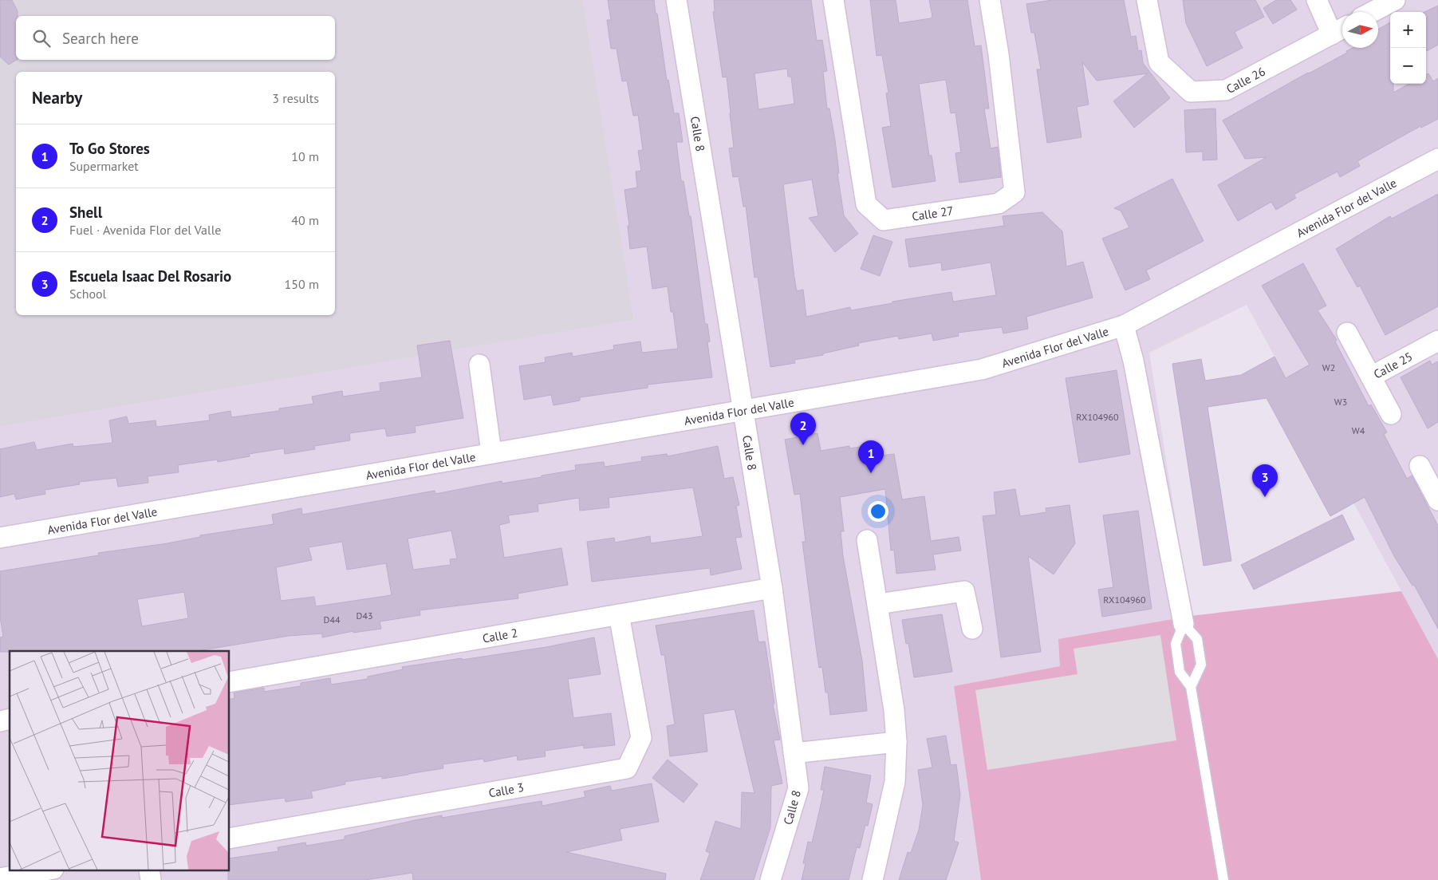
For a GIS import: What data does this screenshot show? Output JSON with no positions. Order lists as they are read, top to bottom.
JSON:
{
  "streets": {
    "street": [
      "Calle 26",
      "Calle 8",
      "Avenida Flor del Valle",
      "Calle 27",
      "Calle 25",
      "Calle 2",
      "Calle 3"
    ]
  },
  "crossings": [
    ["Calle 8", "Avenida Flor del Valle"],
    ["Calle 8", "Calle 2"],
    ["Calle 2", "Calle 3"]
  ],
  "house_numbers": [
    "W2",
    "W3",
    "RX104960",
    "W4",
    "RX104960",
    "D43",
    "D44"
  ],
  "north": "right",
  "page": {
    "map_buttons": ["+", "−"],
    "search": "Search here",
    "heading": ["Nearby", "3 results"],
    "list": [
      {
        "mark": "1",
        "name": "To Go Stores",
        "note": "Supermarket",
        "value": "10 m"
      },
      {
        "mark": "2",
        "name": "Shell",
        "note": "Fuel · Avenida Flor del Valle",
        "value": "40 m"
      },
      {
        "mark": "3",
        "name": "Escuela Isaac Del Rosario",
        "note": "School",
        "value": "150 m"
      }
    ],
    "pins": ["2", "1", "3"]
  }
}
